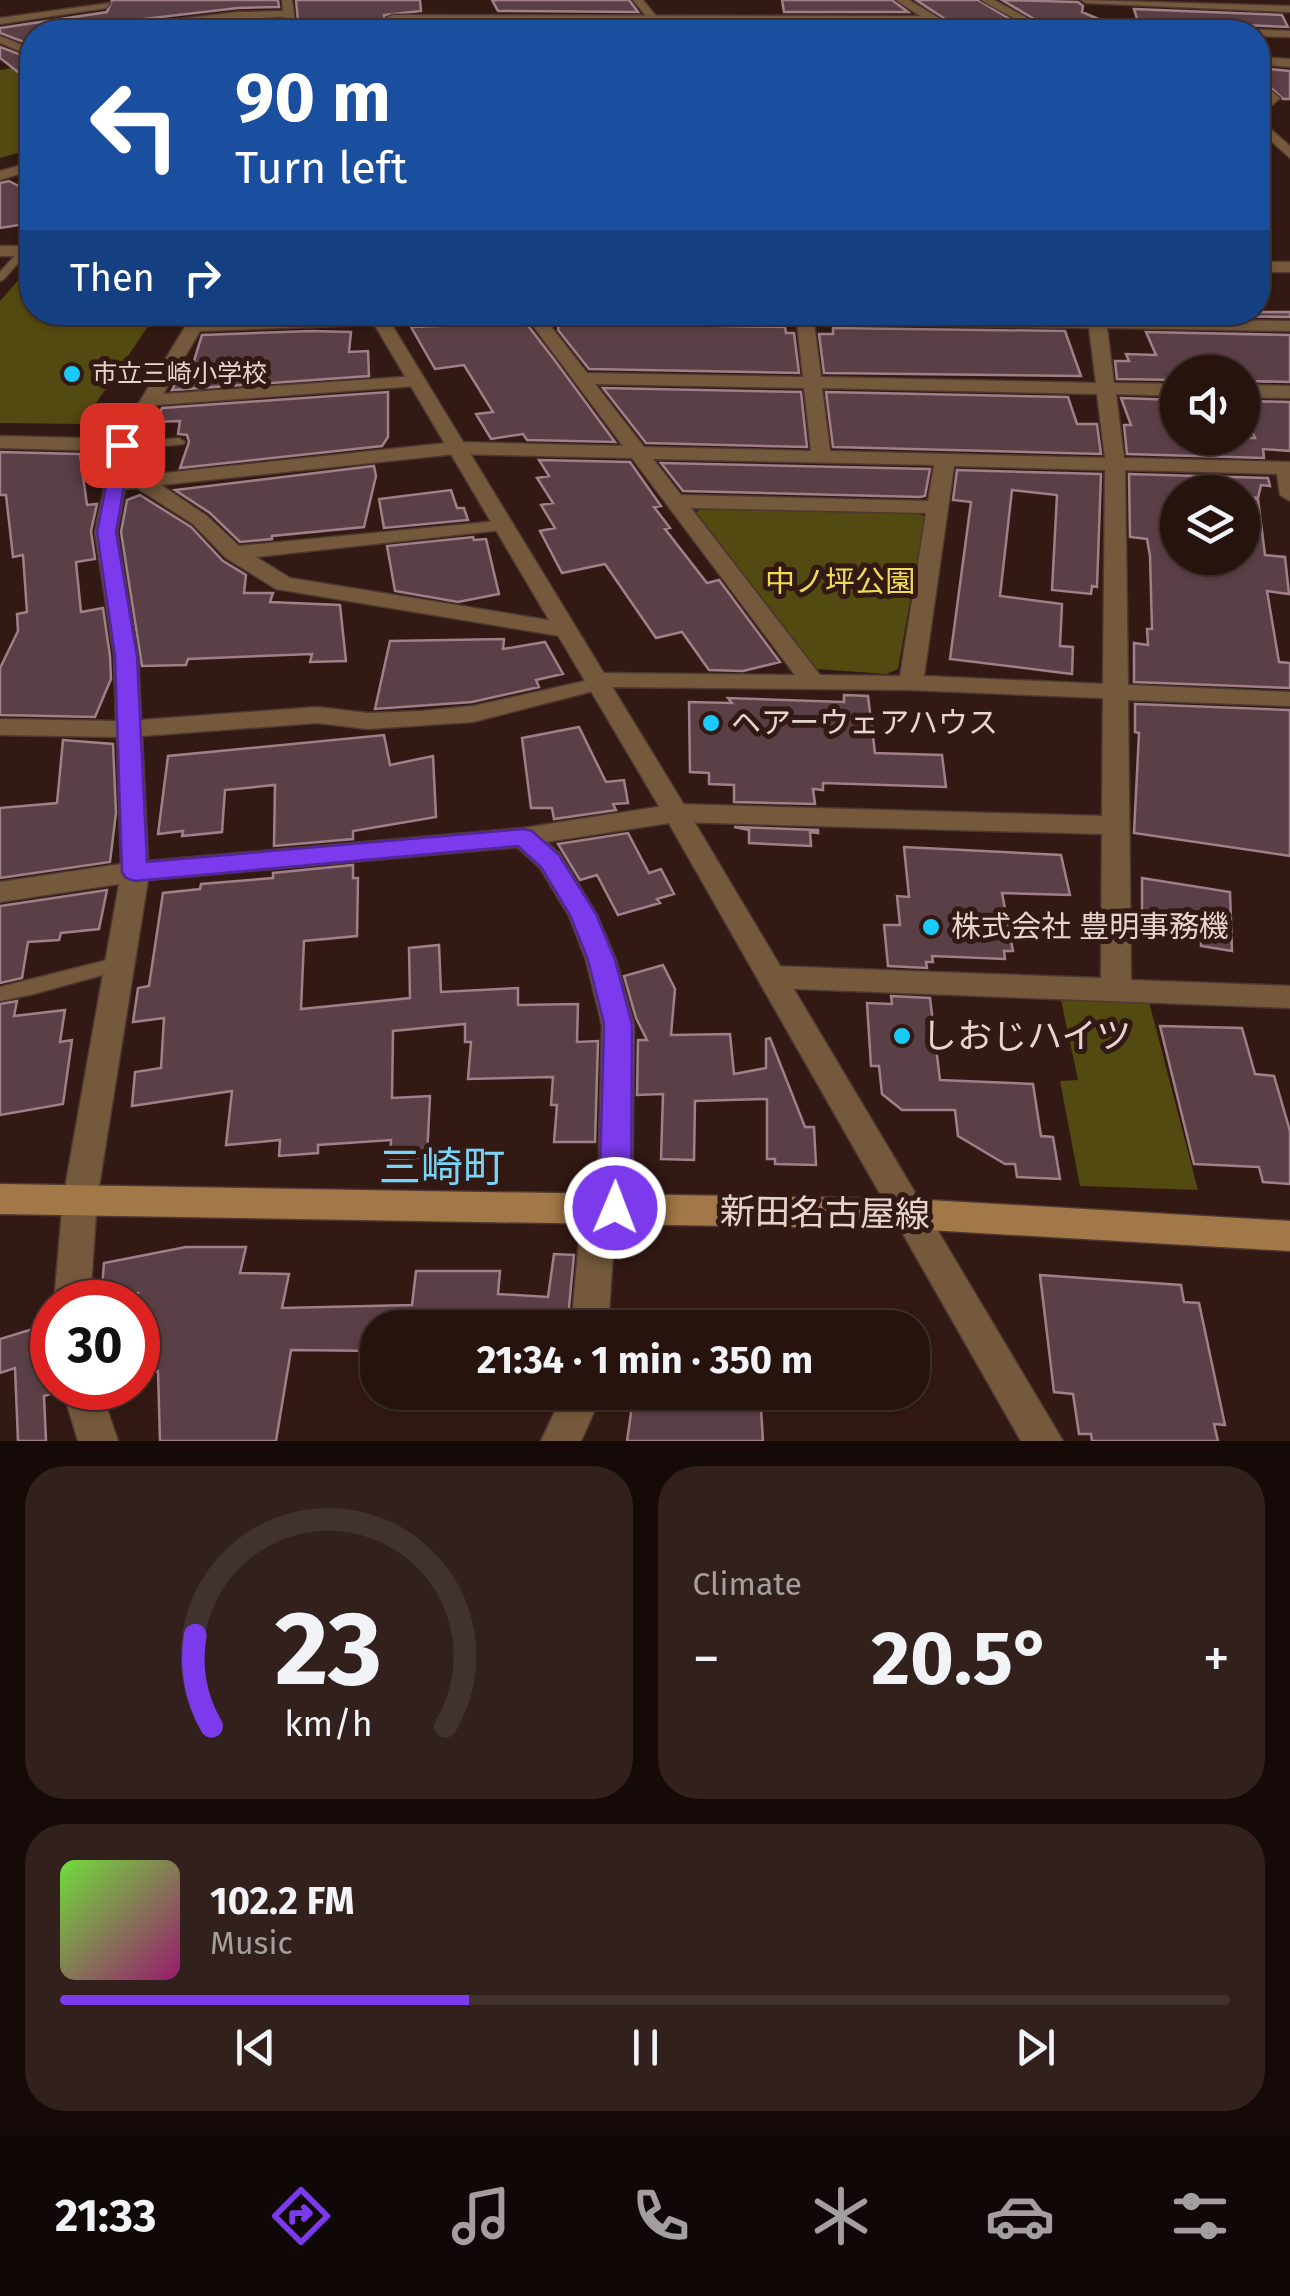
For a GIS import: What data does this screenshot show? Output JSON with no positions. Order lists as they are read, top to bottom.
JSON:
{
  "streets": {
    "main road": ["新田名古屋線"]
  },
  "districts": ["三崎町"],
  "parks": ["中ノ坪公園"],
  "places": [
    "市立三崎小学校",
    "ヘアーウェアハウス",
    "株式会社 豊明事務機",
    "しおじハイツ"
  ],
  "page": {
    "turn": ["90 m", "Turn left"],
    "then": "Then",
    "limit": "30",
    "trip": "21:34 · 1 min · 350 m",
    "tile": "Climate",
    "heat": ["−", "20.5°", "+"],
    "song": ["102.2 FM", "Music"],
    "tabs": "21:33",
    "gauge": ["23", "km/h"]
  }
}
